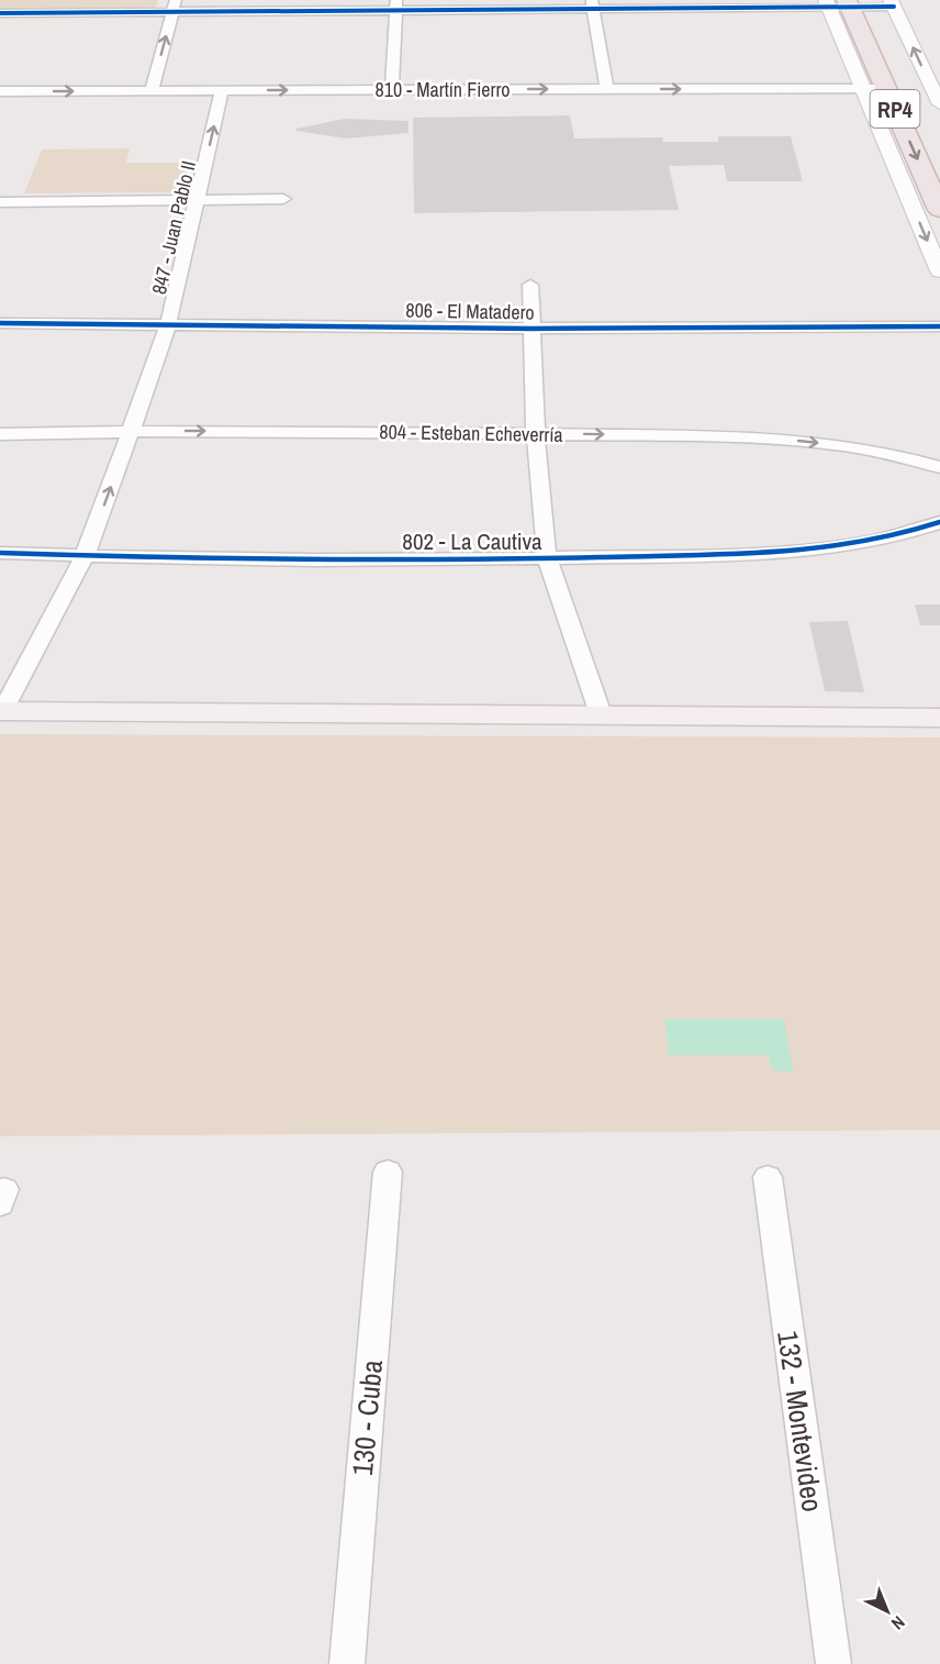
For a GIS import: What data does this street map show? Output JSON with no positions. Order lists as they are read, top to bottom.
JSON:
{
  "streets": {
    "main road": ["RP4"],
    "street": [
      "810 - Martín Fierro",
      "847 - Juan Pablo II",
      "806 - El Matadero",
      "804 - Esteban Echeverría",
      "802 - La Cautiva",
      "130 - Cuba",
      "132 - Montevideo"
    ]
  },
  "crossings": [
    ["810 - Martín Fierro", "RP4"],
    ["810 - Martín Fierro", "847 - Juan Pablo II"],
    ["847 - Juan Pablo II", "806 - El Matadero"],
    ["847 - Juan Pablo II", "804 - Esteban Echeverría"],
    ["847 - Juan Pablo II", "802 - La Cautiva"]
  ],
  "one_way": ["847 - Juan Pablo II", "804 - Esteban Echeverría"],
  "north": "bottom right"
}
